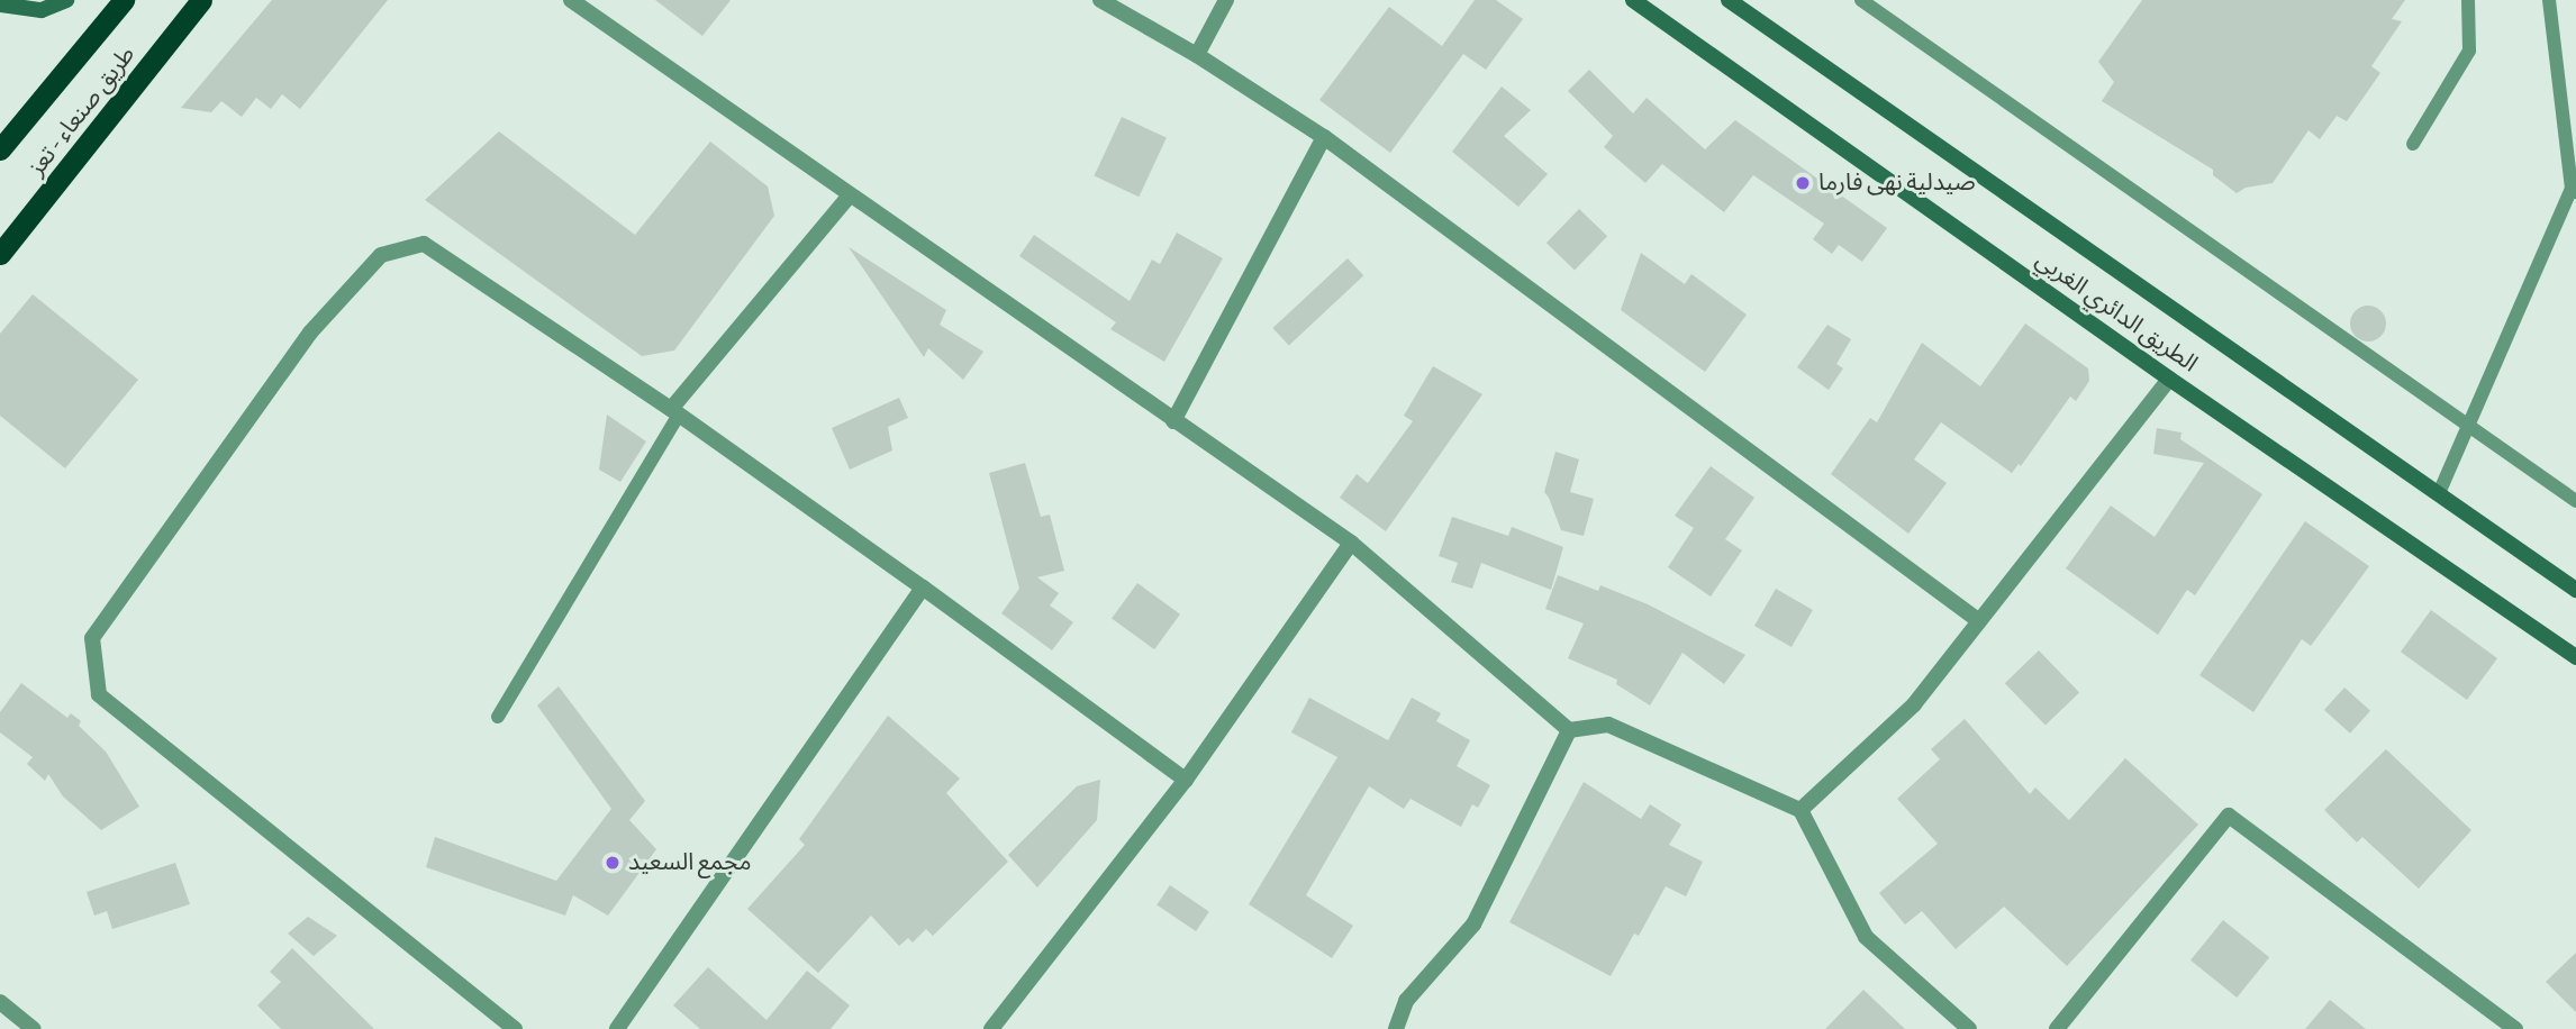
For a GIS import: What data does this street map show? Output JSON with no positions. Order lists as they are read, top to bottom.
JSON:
{
  "streets": {
    "highway": ["طريق صنعاء - تعز"],
    "main road": ["الطريق الدائري الغربي"]
  },
  "places": ["صيدلية نهى فارما", "مجمع السعيد"]
}
